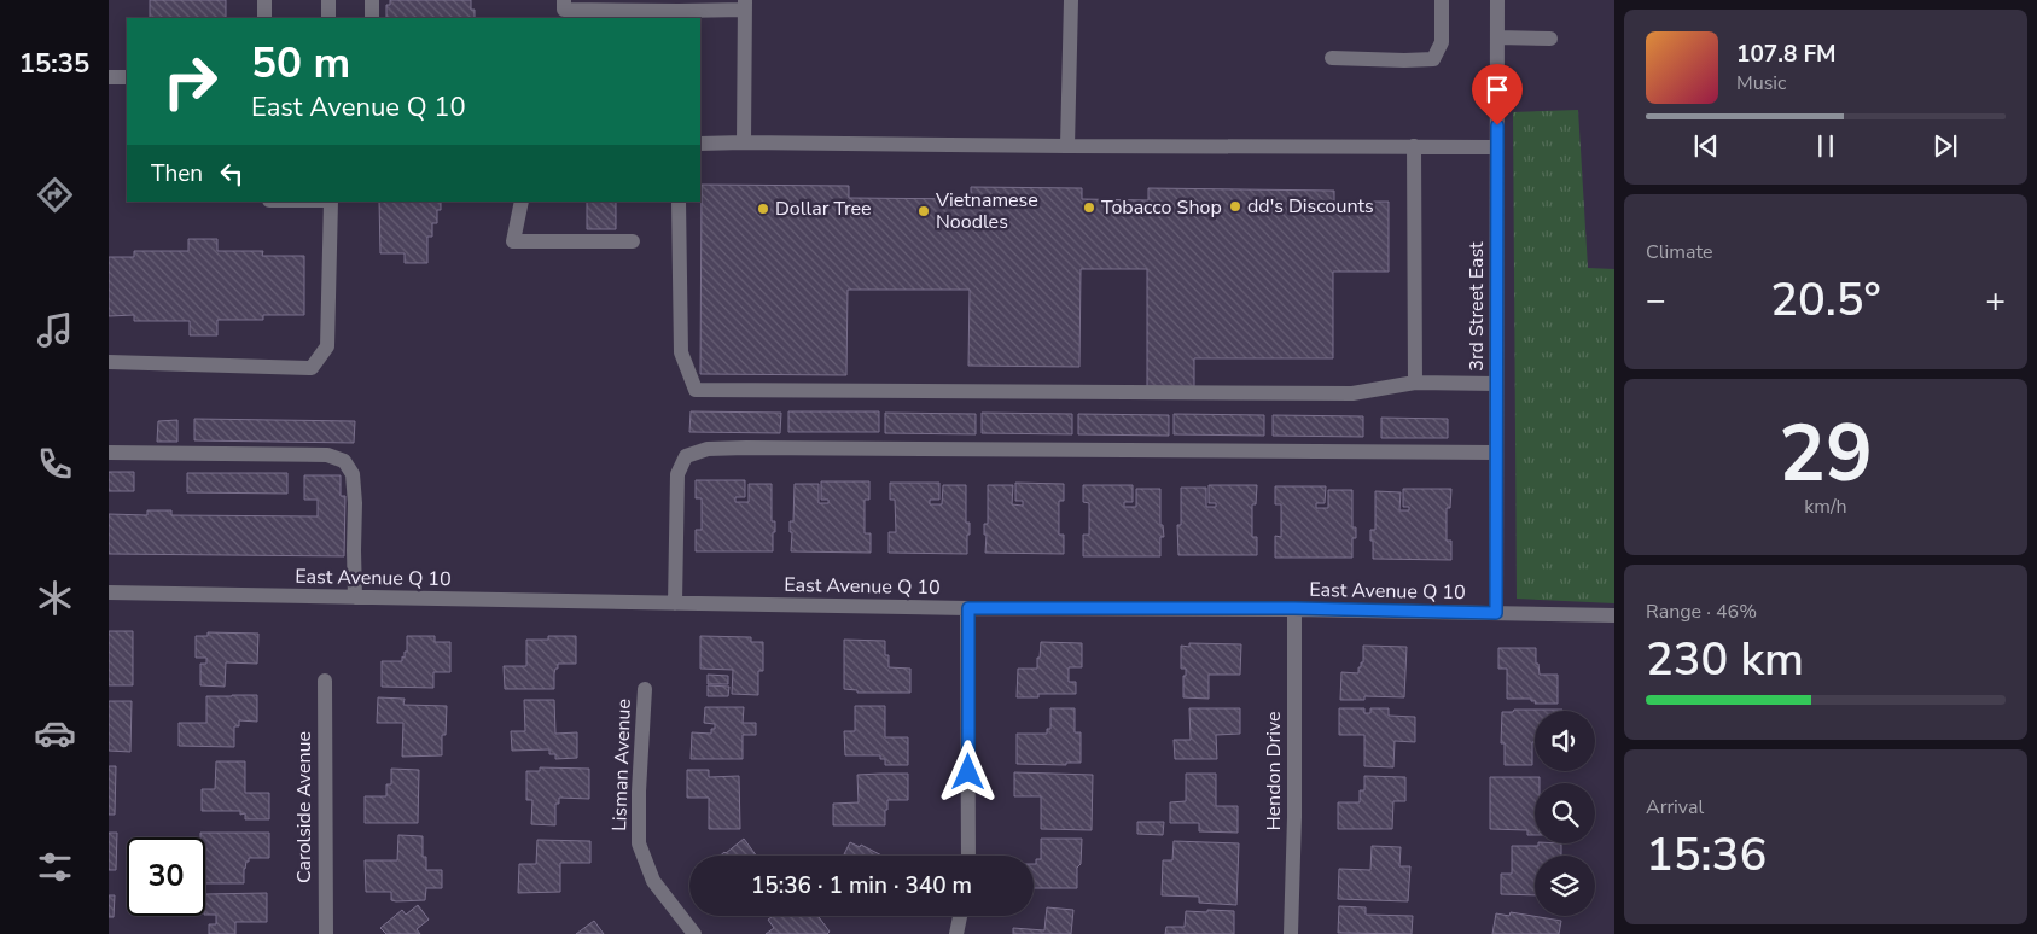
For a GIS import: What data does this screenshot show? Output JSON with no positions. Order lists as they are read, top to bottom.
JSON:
{
  "streets": {
    "street": [
      "3rd Street East",
      "East Avenue Q 10",
      "Lisman Avenue",
      "Hendon Drive",
      "Carolside Avenue"
    ]
  },
  "crossings": [
    ["3rd Street East", "East Avenue Q 10"],
    ["East Avenue Q 10", "Hendon Drive"]
  ],
  "places": [
    "dd's Discounts",
    "Tobacco Shop",
    "Dollar Tree",
    "Vietnamese Noodles"
  ],
  "page": {
    "tabs": "15:35",
    "turn": ["50 m", "East Avenue Q 10"],
    "song": ["107.8 FM", "Music"],
    "then": "Then",
    "tile": [
      "Climate",
      ["29", "km/h"],
      ["Range · 46%", "230 km"],
      ["Arrival", "15:36"]
    ],
    "heat": ["−", "20.5°", "+"],
    "limit": "30",
    "trip": "15:36 · 1 min · 340 m"
  }
}
